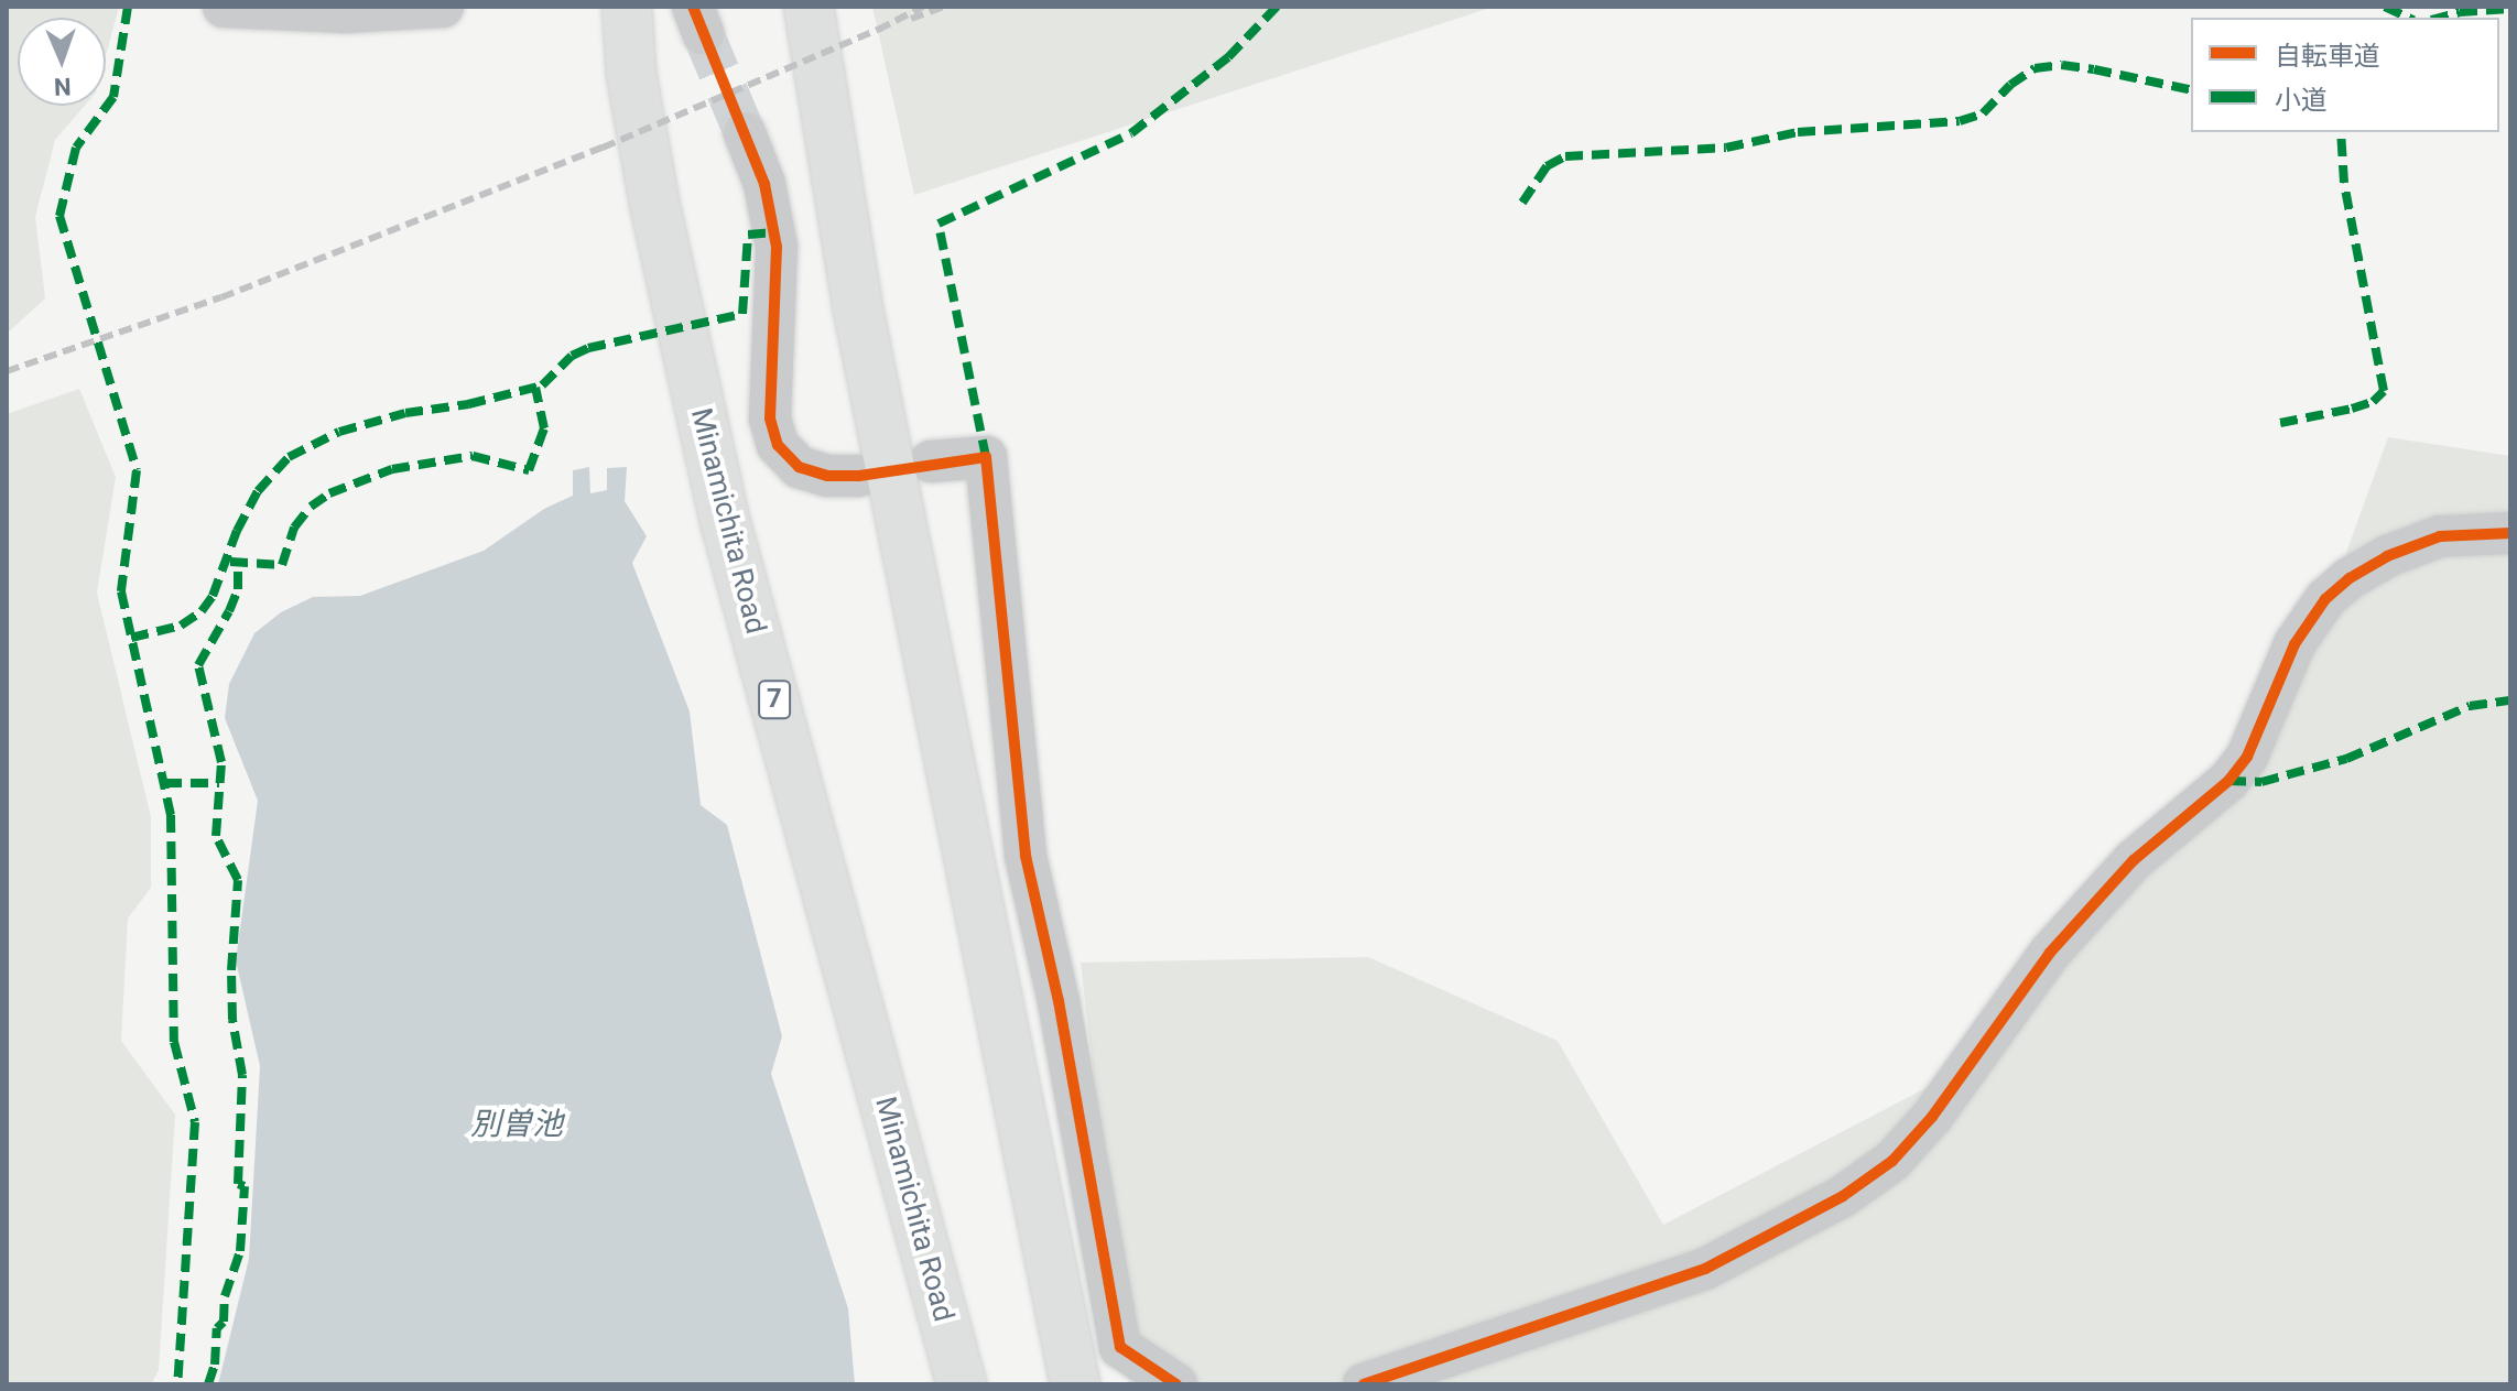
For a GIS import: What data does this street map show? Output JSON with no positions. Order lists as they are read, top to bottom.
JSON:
{
  "streets": {
    "highway": ["Minamichita Road", "7"]
  },
  "water": ["別曽池"],
  "legend": ["自転車道", "小道"],
  "north": "bottom"
}
